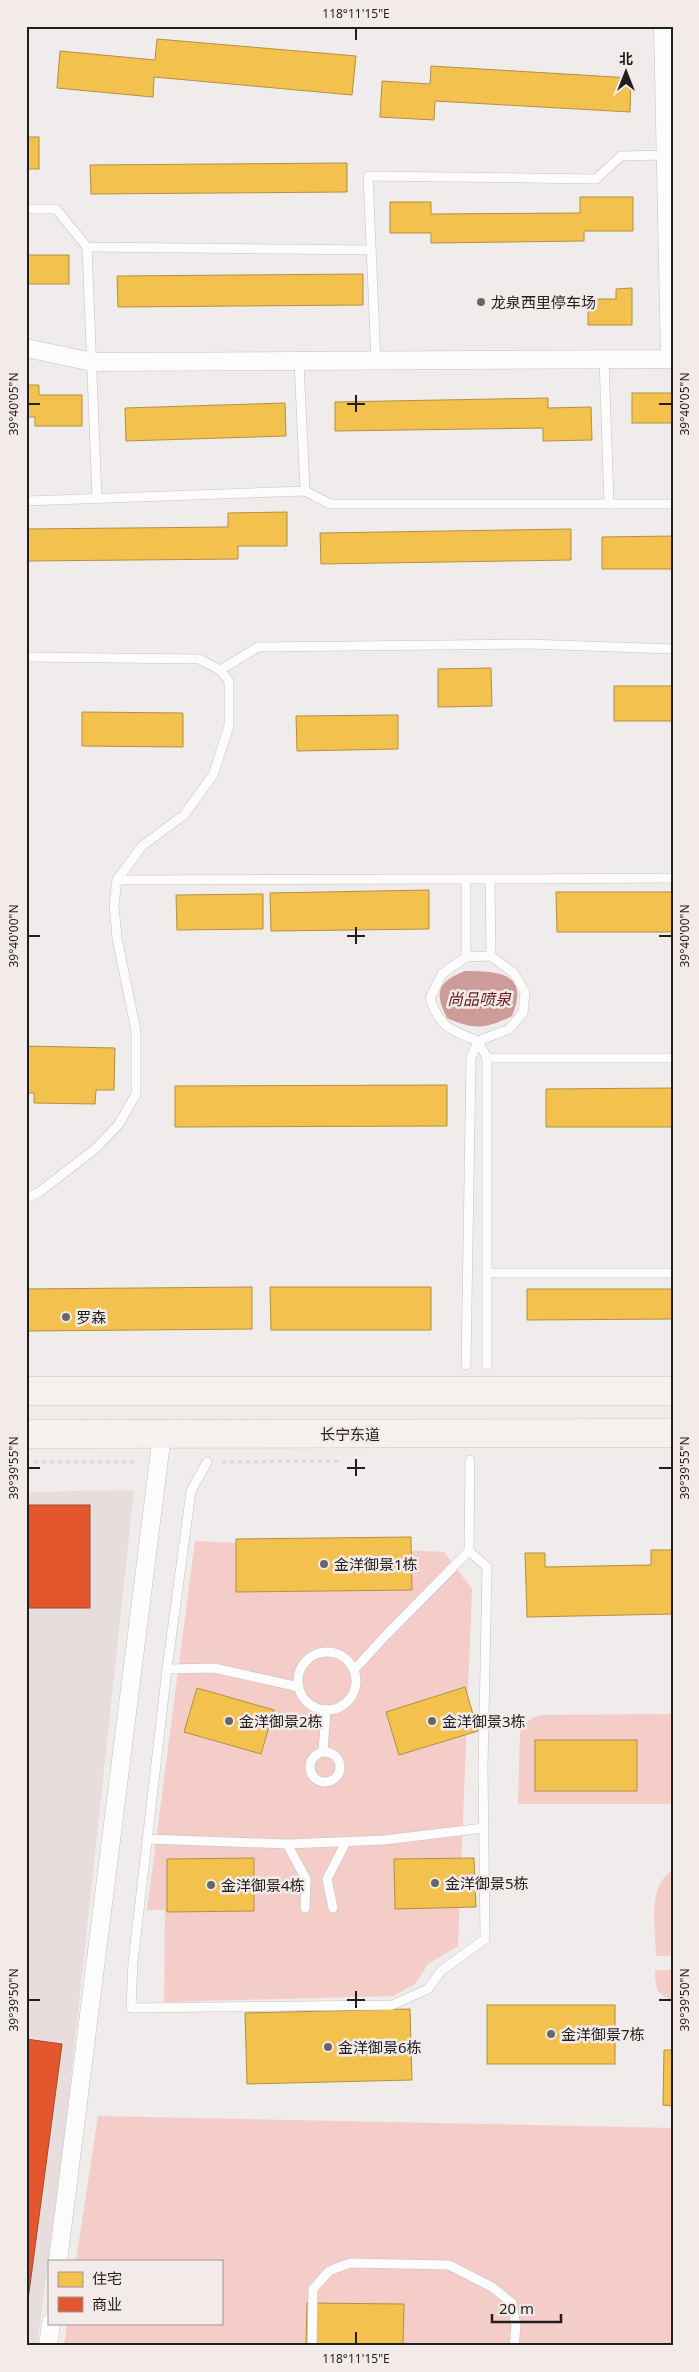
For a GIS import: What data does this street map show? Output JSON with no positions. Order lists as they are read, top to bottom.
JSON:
{
  "streets": {
    "main road": ["长宁东道"]
  },
  "water": ["尚品喷泉"],
  "places": [
    "龙泉西里停车场",
    "罗森",
    "金洋御景1栋",
    "金洋御景2栋",
    "金洋御景3栋",
    "金洋御景5栋",
    "金洋御景4栋",
    "金洋御景7栋",
    "金洋御景6栋"
  ],
  "legend": ["住宅", "商业"],
  "scale_bar": "20 m",
  "north": "top",
  "coordinates": [
    "118°11'15\"E",
    "39°40'05\"N",
    "39°40'00\"N",
    "39°39'55\"N",
    "39°39'50\"N"
  ]
}
